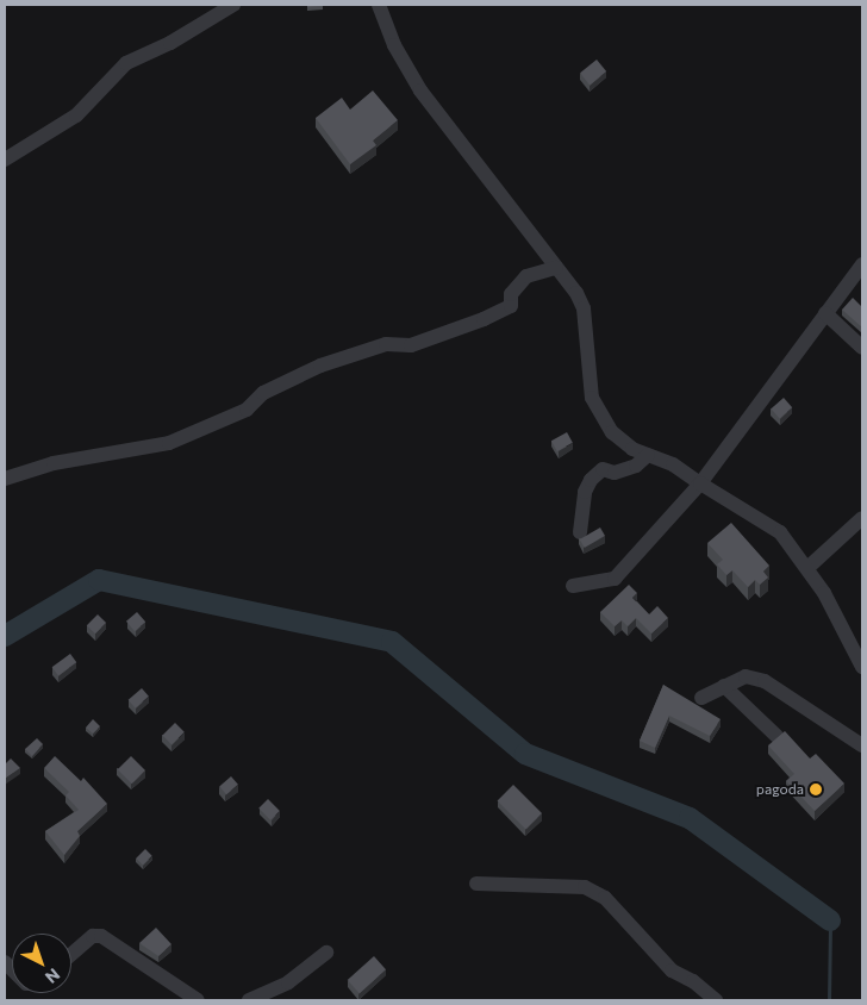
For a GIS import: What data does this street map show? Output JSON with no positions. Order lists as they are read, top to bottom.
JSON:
{
  "places": ["pagoda"],
  "north": "bottom right"
}
